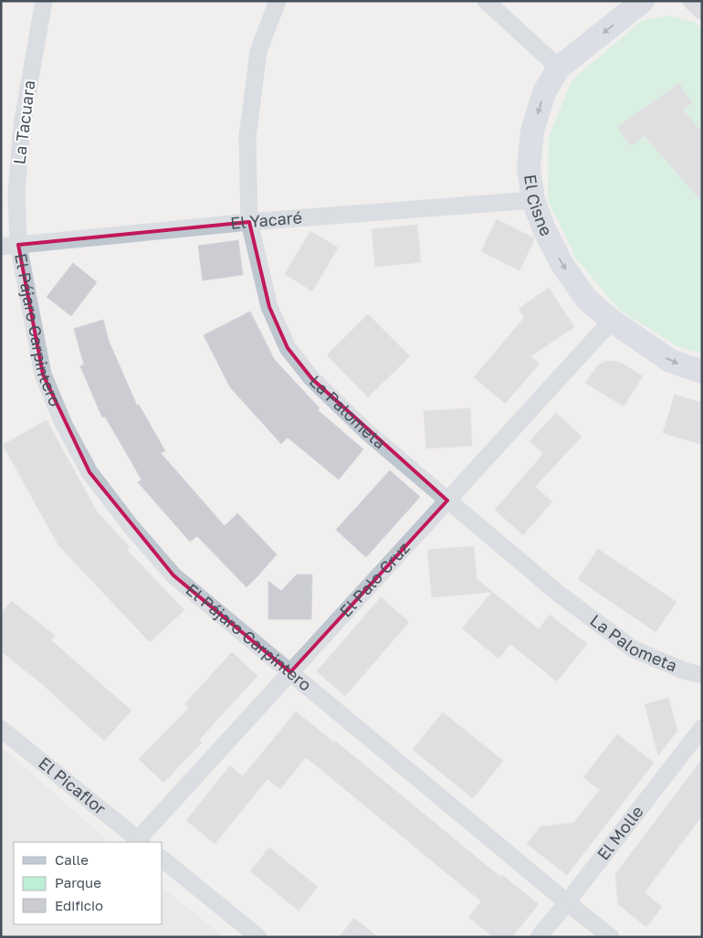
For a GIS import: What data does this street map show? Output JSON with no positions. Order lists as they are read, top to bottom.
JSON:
{
  "streets": {
    "street": [
      "La Tacuara",
      "El Cisne",
      "El Yacaré",
      "El Pájaro Carpintero",
      "La Palometa",
      "El Palo Cruz",
      "El Picaflor",
      "El Molle"
    ]
  },
  "crossings": [
    ["La Tacuara", "El Yacaré"],
    ["La Tacuara", "El Pájaro Carpintero"],
    ["El Cisne", "El Yacaré"],
    ["El Cisne", "El Palo Cruz"],
    ["El Yacaré", "El Pájaro Carpintero"],
    ["El Yacaré", "La Palometa"],
    ["El Pájaro Carpintero", "El Palo Cruz"],
    ["El Pájaro Carpintero", "El Molle"],
    ["La Palometa", "El Palo Cruz"],
    ["El Palo Cruz", "El Picaflor"]
  ],
  "one_way": ["El Cisne"],
  "legend": ["Calle", "Parque", "Edificio"]
}
